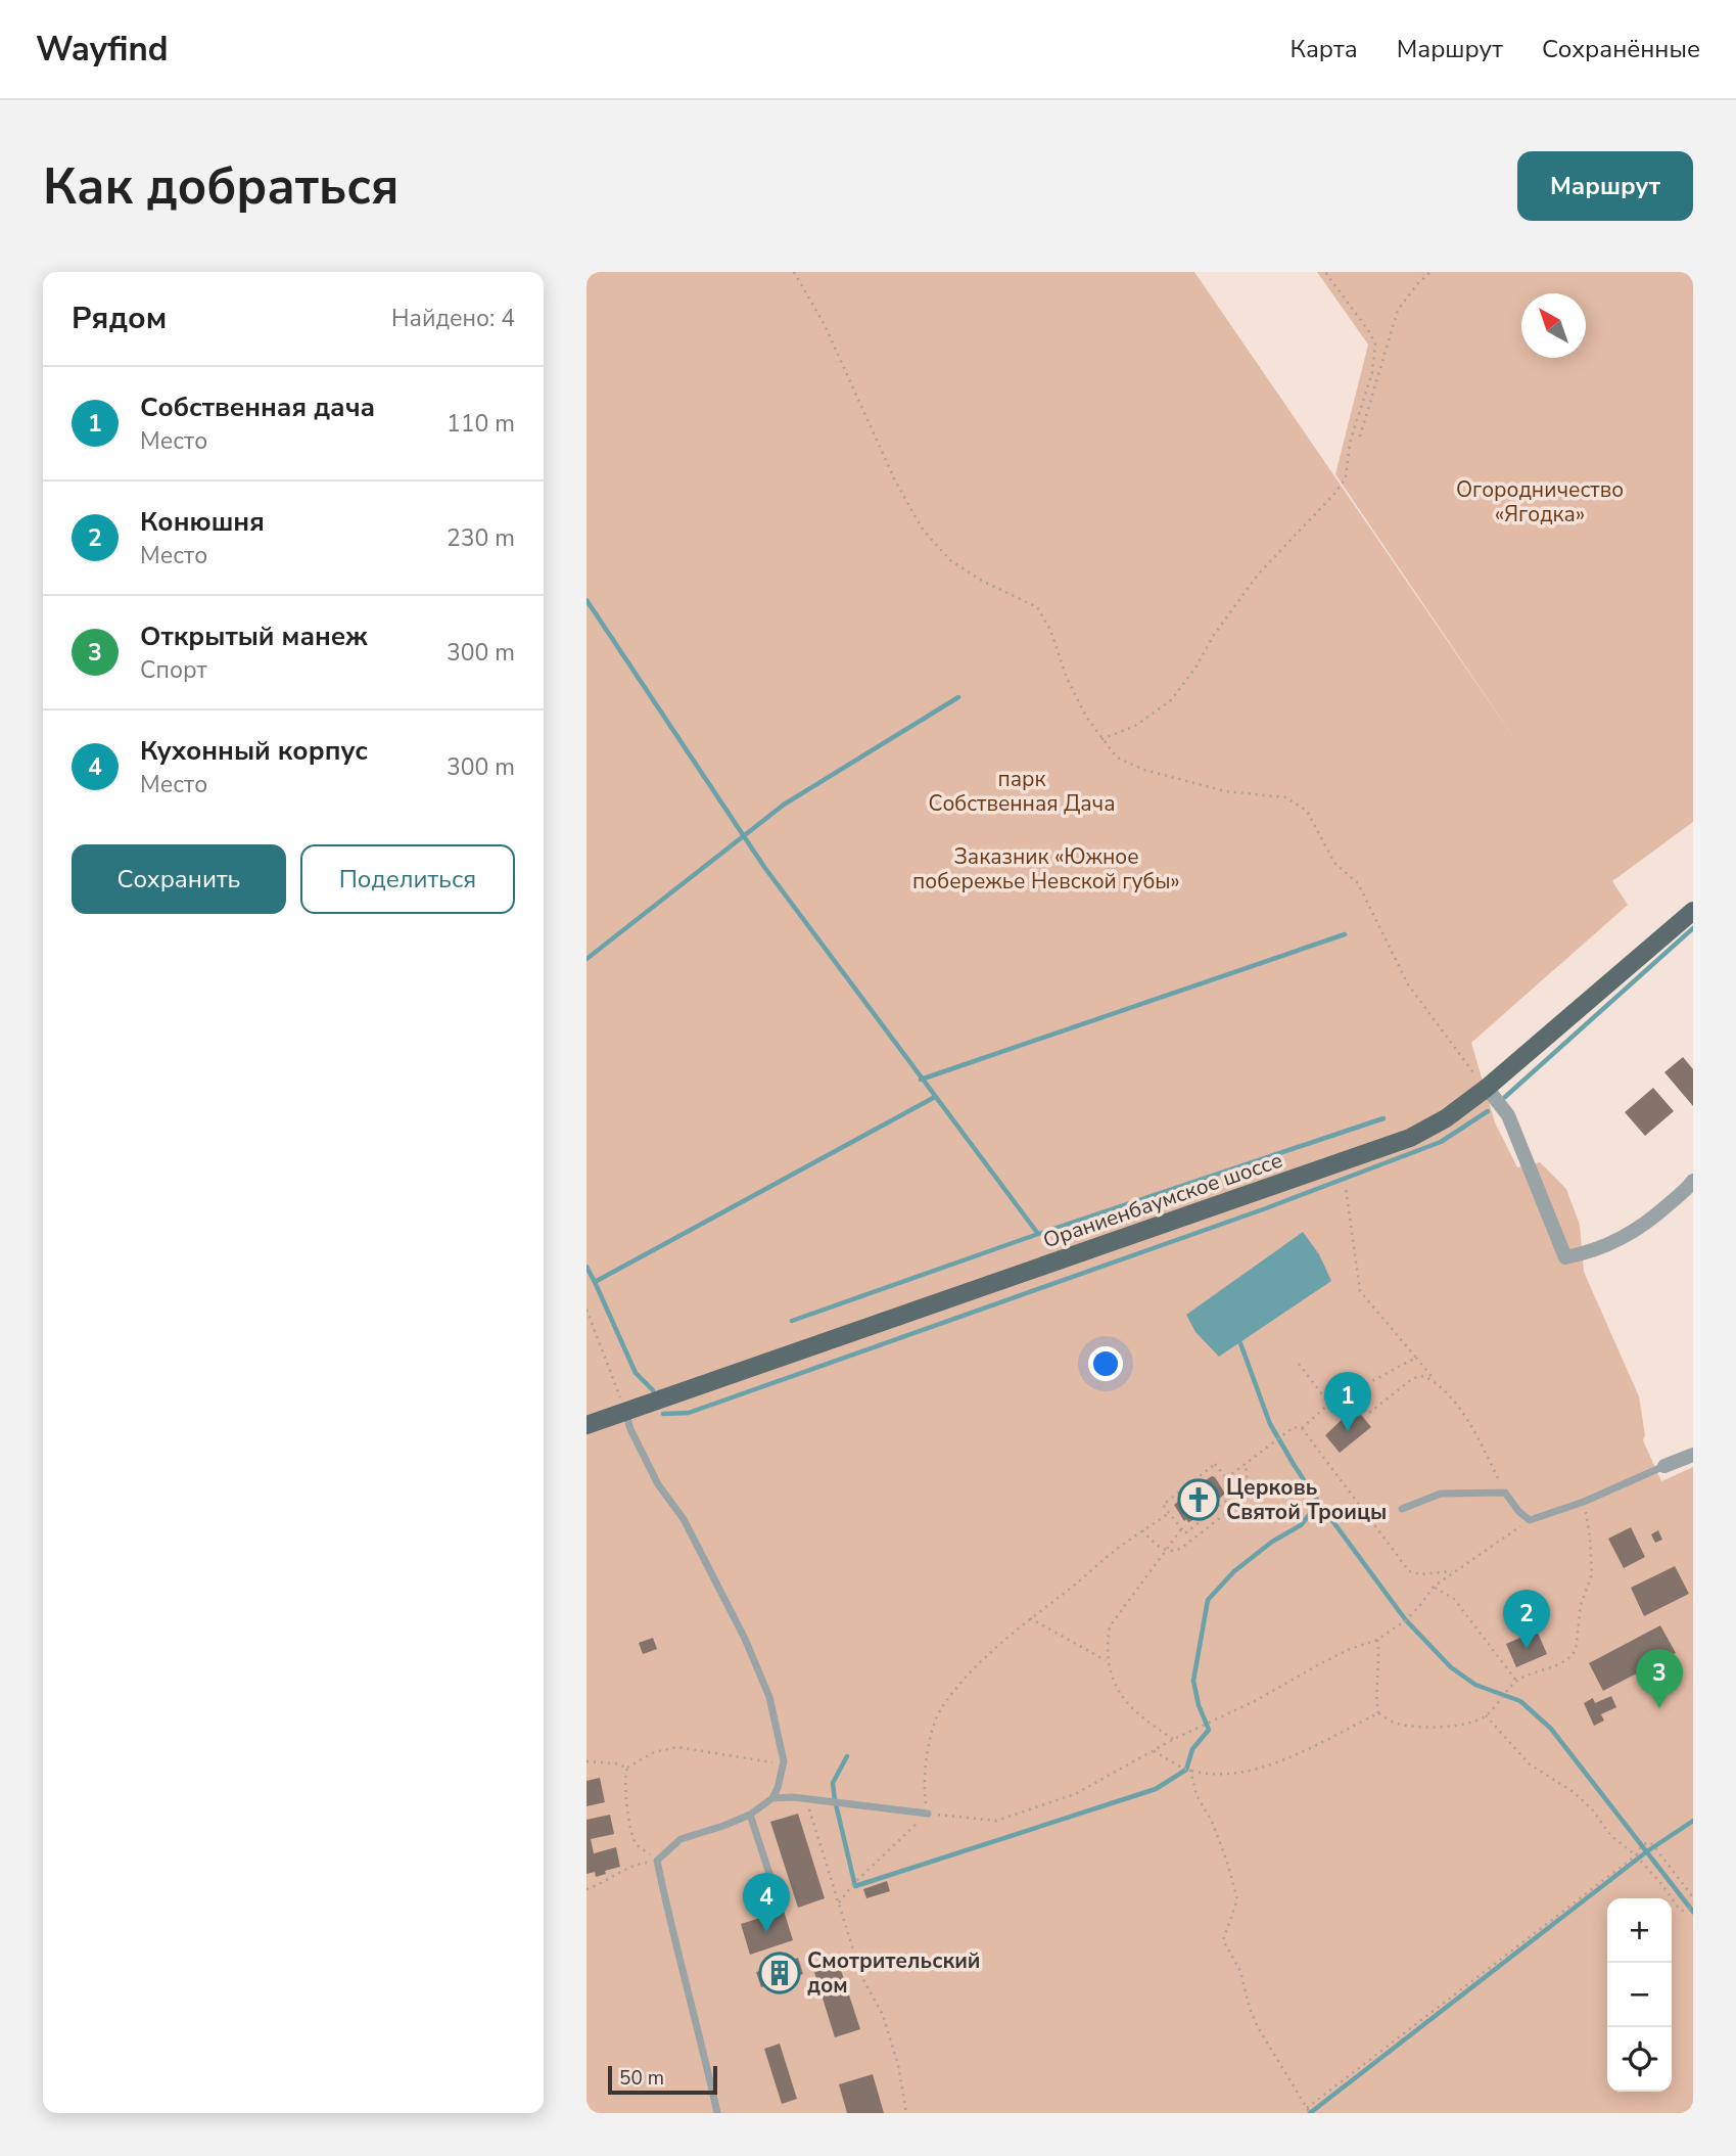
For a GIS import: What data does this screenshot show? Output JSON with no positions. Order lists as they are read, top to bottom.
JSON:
{
  "streets": {
    "main road": ["Ораниенбаумское шоссе"]
  },
  "parks": ["Огородничество «Ягодка»", "парк Собственная Дача", "Заказник «Южное побережье Невской губы»"],
  "places": {
    "church": ["Церковь Святой Троицы"],
    "building": ["Смотрительский дом"]
  },
  "scale_bar": "50 m",
  "north": "top left",
  "page": {
    "header": "Wayfind",
    "nav": ["Карта", "Маршрут", "Сохранённые"],
    "buttons": [
      "Маршрут",
      ["Сохранить", "Поделиться"]
    ],
    "title": "Как добраться",
    "heading": ["Рядом", "Найдено: 4"],
    "list": [
      {
        "mark": "1",
        "name": "Собственная дача",
        "note": "Место",
        "value": "110 m"
      },
      {
        "mark": "2",
        "name": "Конюшня",
        "note": "Место",
        "value": "230 m"
      },
      {
        "mark": "3",
        "name": "Открытый манеж",
        "note": "Спорт",
        "value": "300 m"
      },
      {
        "mark": "4",
        "name": "Кухонный корпус",
        "note": "Место",
        "value": "300 m"
      }
    ],
    "pins": [
      "1",
      "2",
      "3",
      "4"
    ],
    "map_buttons": ["+", "−"],
    "scale": "50 m"
  }
}
